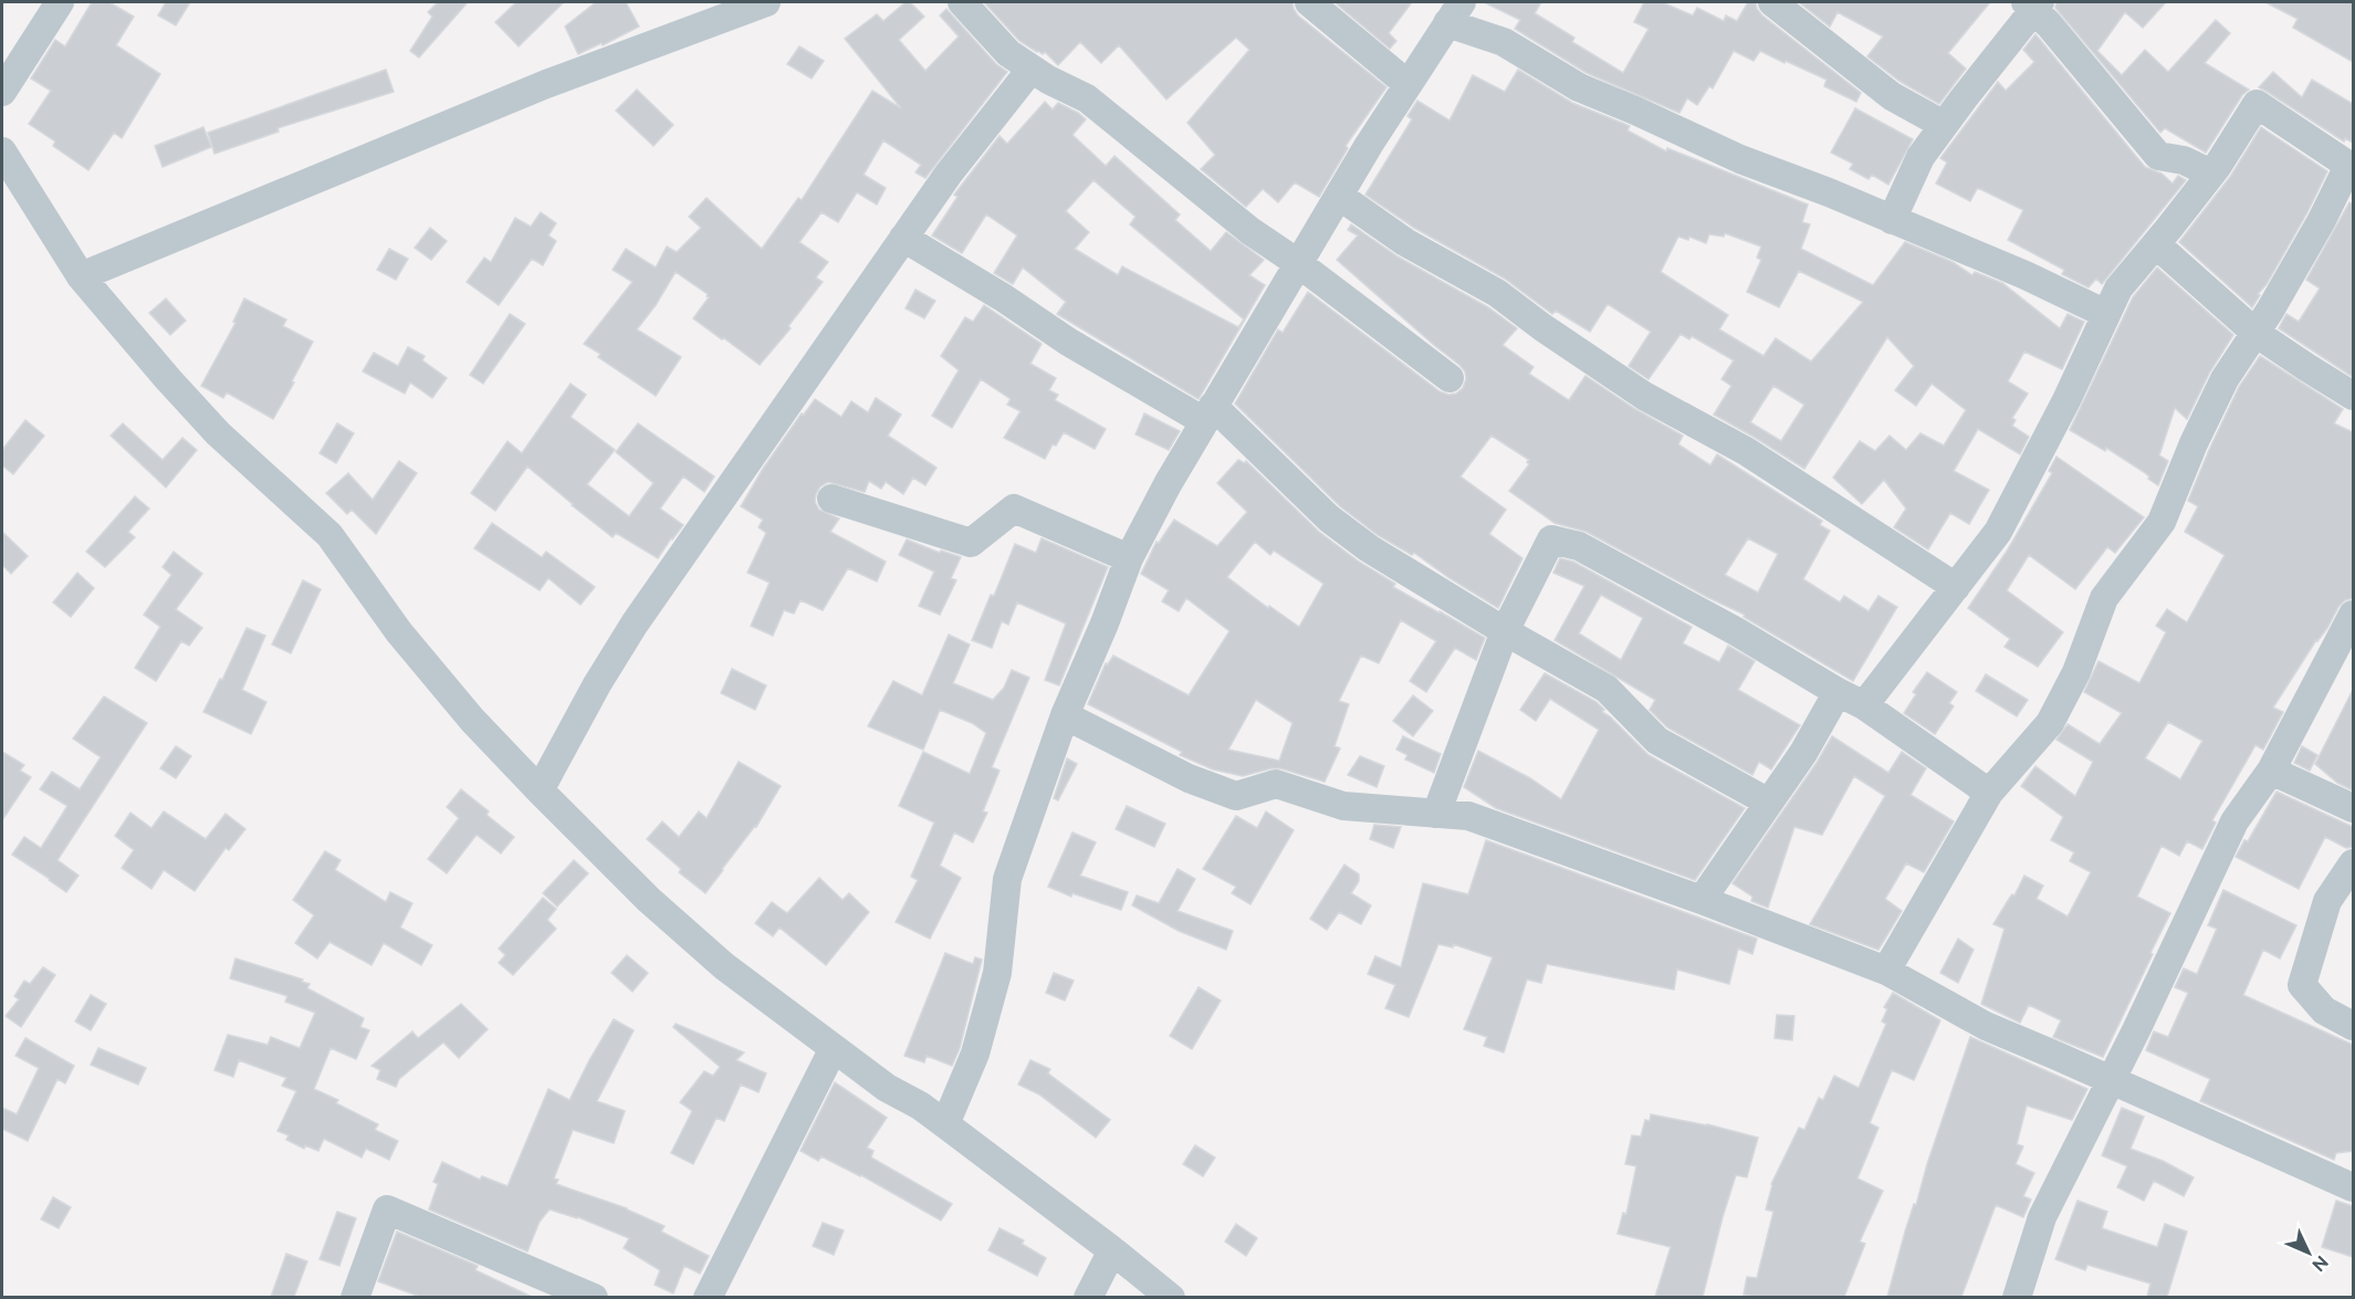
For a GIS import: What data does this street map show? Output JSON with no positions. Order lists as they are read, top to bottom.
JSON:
{
  "north": "bottom right"
}
